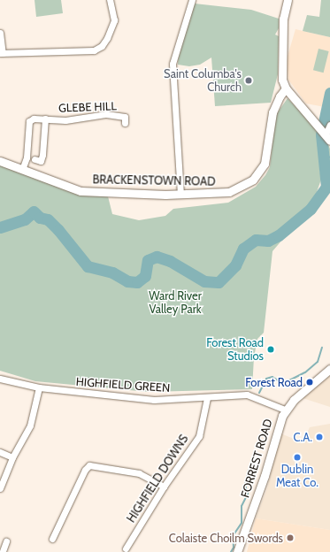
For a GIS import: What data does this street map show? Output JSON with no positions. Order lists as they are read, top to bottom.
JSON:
{
  "streets": {
    "street": [
      "GLEBE HILL",
      "BRACKENSTOWN ROAD",
      "HIGHFIELD GREEN",
      "FORREST ROAD",
      "HIGHFIELD DOWNS"
    ]
  },
  "crossings": [
    ["GLEBE HILL", "BRACKENSTOWN ROAD"],
    ["HIGHFIELD GREEN", "FORREST ROAD"],
    ["HIGHFIELD GREEN", "HIGHFIELD DOWNS"]
  ],
  "parks": ["Ward River Valley Park"],
  "places": [
    "Saint Columba's Church",
    "Forest Road Studios",
    "Forest Road",
    "C.A.",
    "Dublin Meat Co.",
    "Colaiste Choilm Swords"
  ]
}
